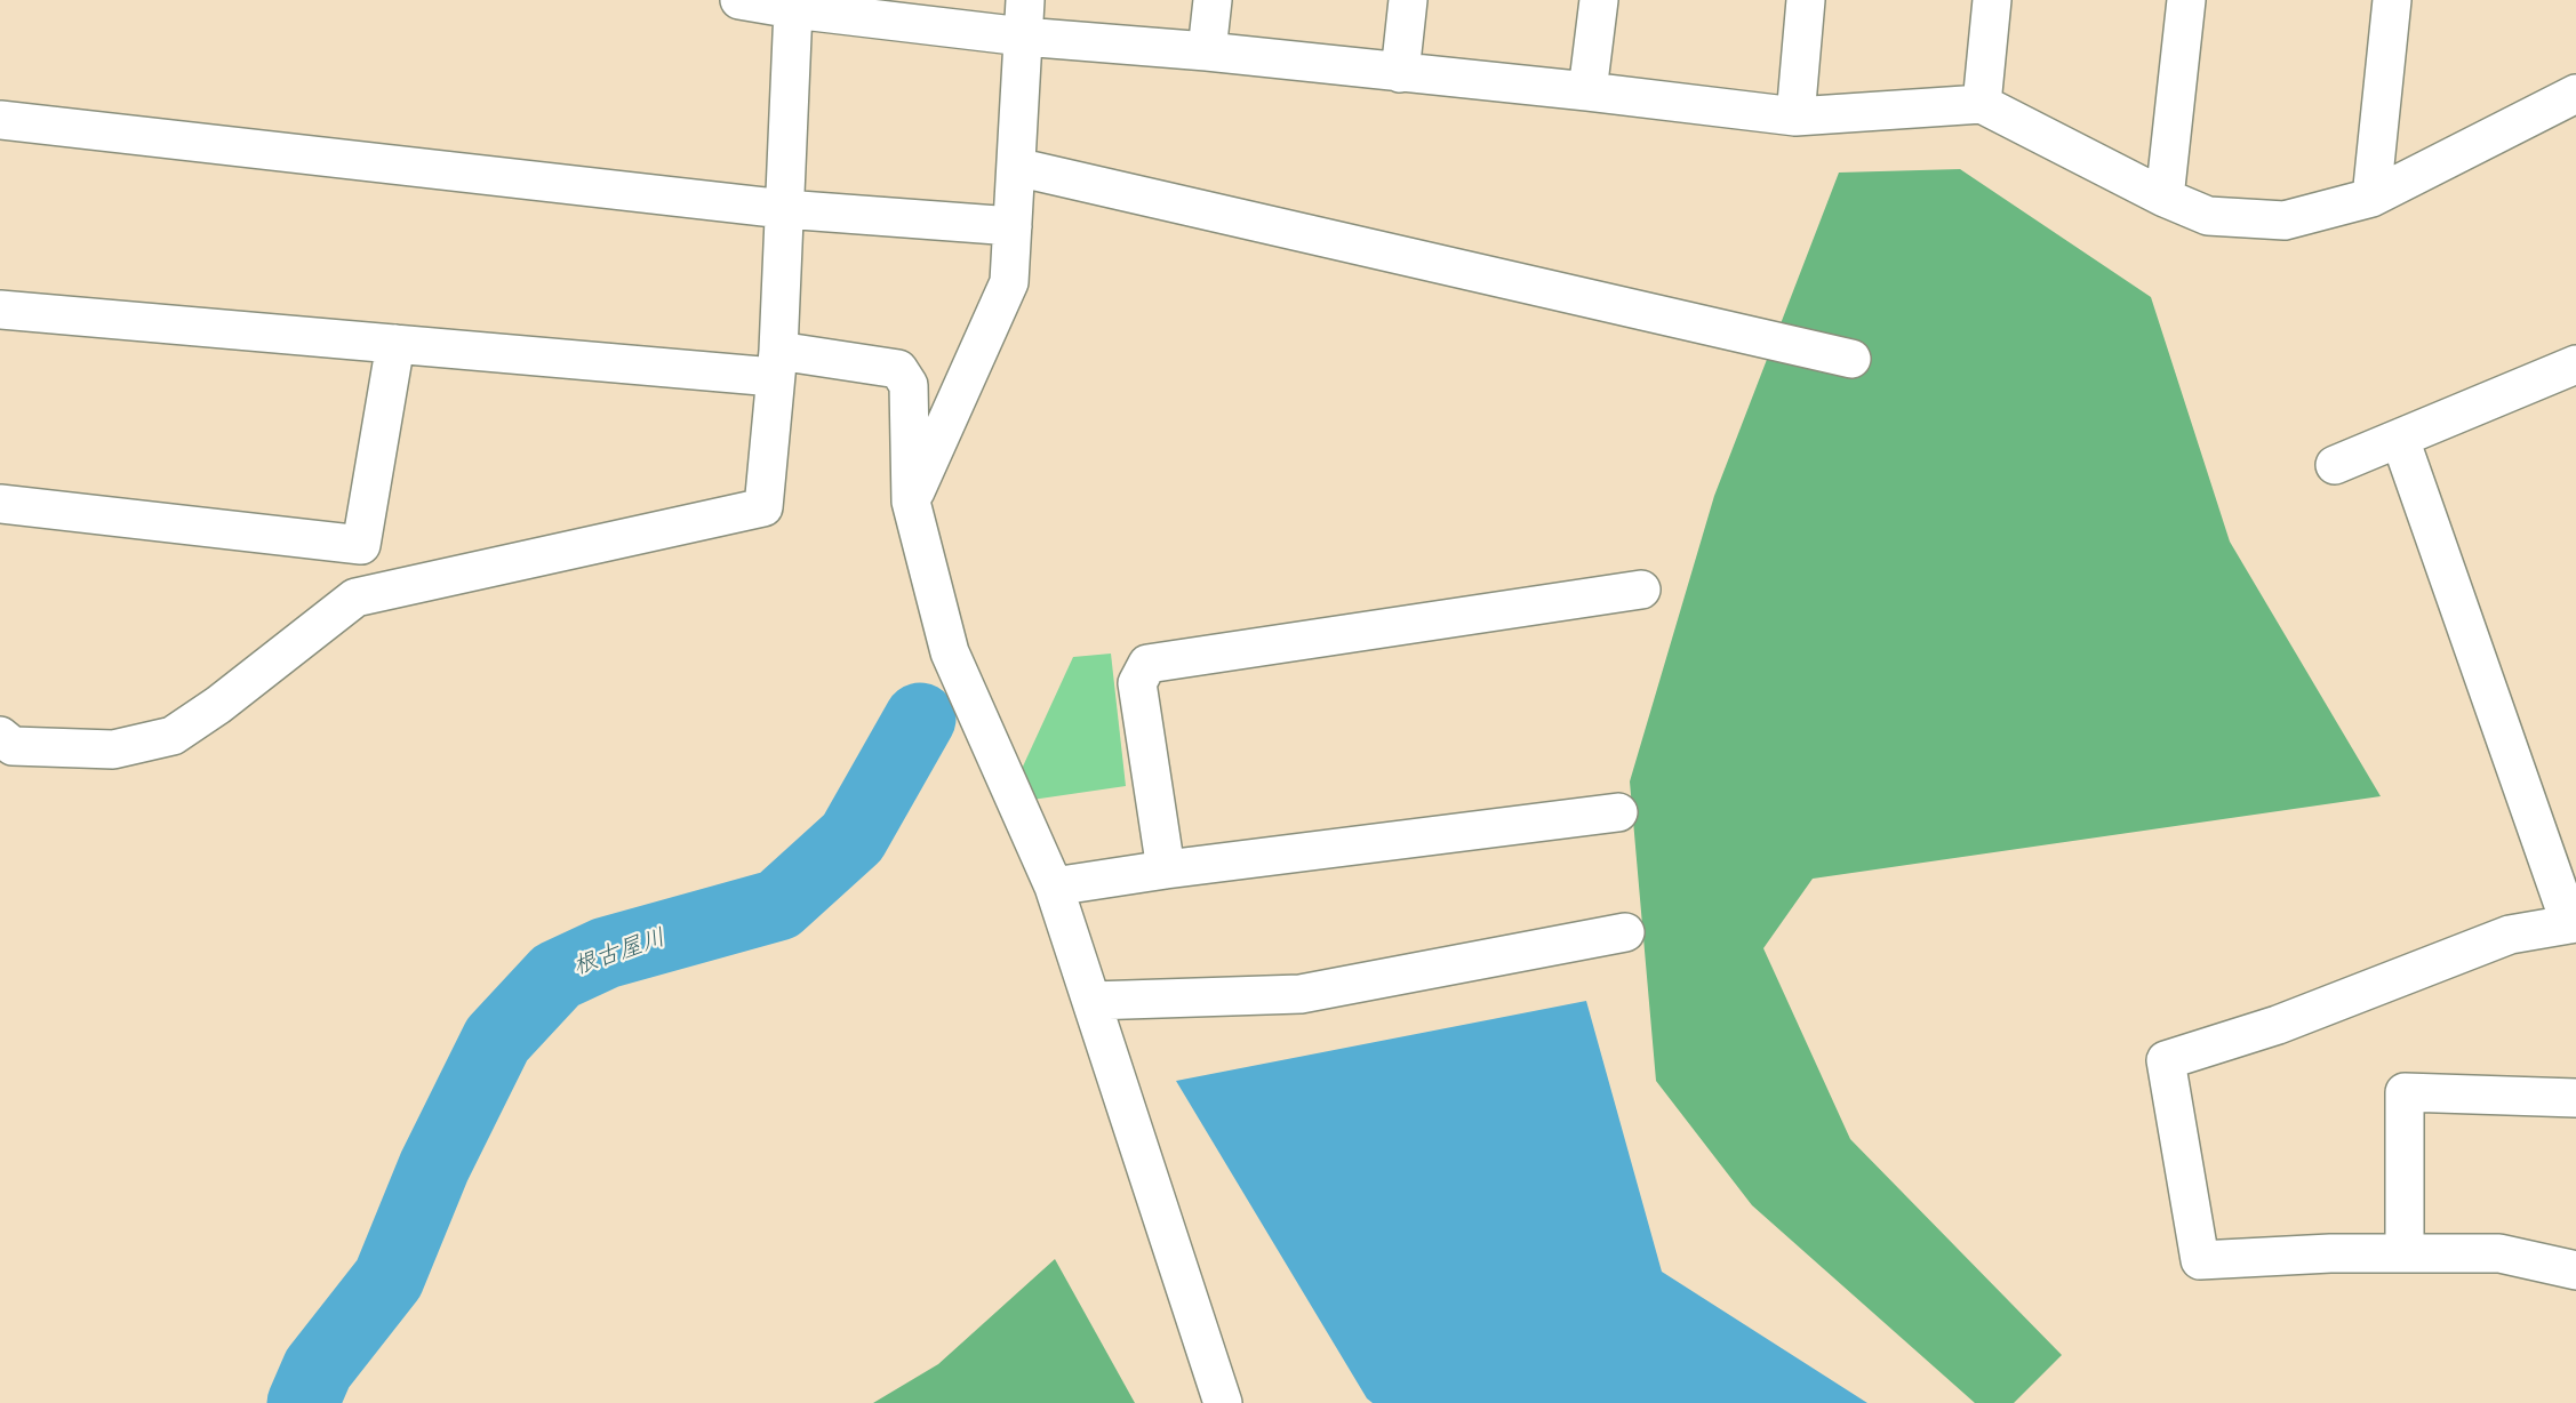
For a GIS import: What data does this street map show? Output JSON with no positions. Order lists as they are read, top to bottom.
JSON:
{
  "water": ["根古屋川"]
}
